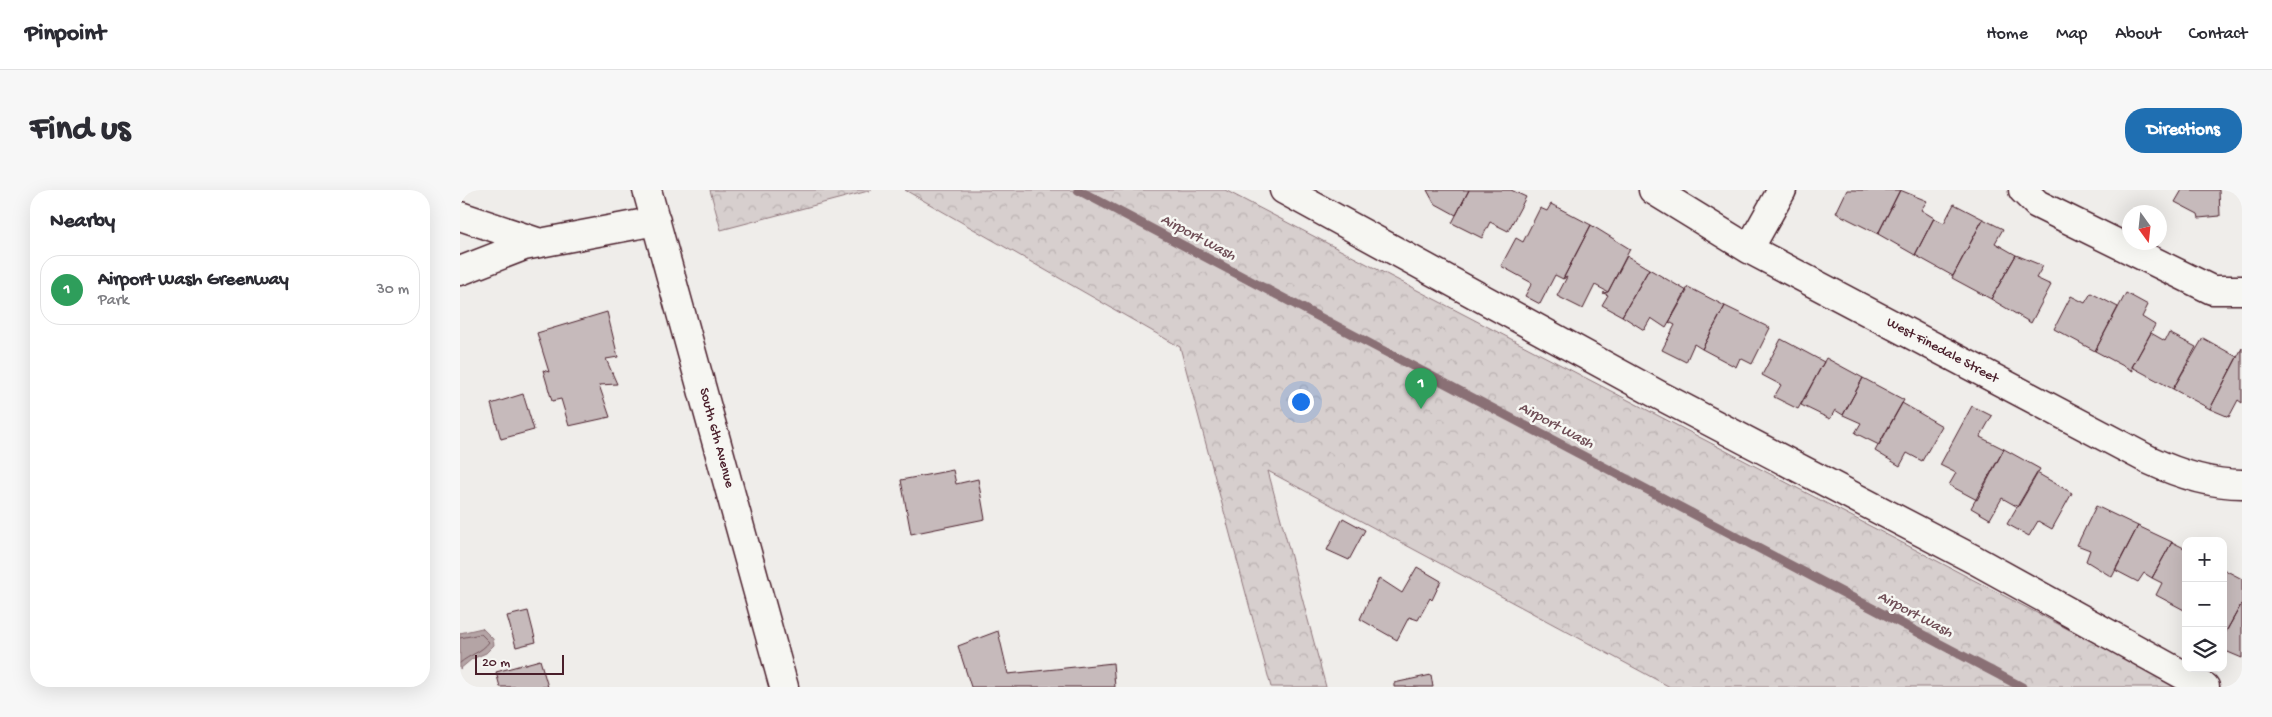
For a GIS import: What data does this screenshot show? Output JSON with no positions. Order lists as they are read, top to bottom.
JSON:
{
  "streets": {
    "street": ["West Finedale Street", "South 6th Avenue"]
  },
  "water": ["Airport Wash"],
  "scale_bar": "20 m",
  "north": "bottom",
  "page": {
    "header": "Pinpoint",
    "nav": [
      "Home",
      "Map",
      "About",
      "Contact"
    ],
    "buttons": "Directions",
    "title": "Find us",
    "heading": "Nearby",
    "list": [
      {
        "mark": "1",
        "name": "Airport Wash Greenway",
        "note": "Park",
        "value": "30 m"
      }
    ],
    "pins": "1",
    "map_buttons": ["+", "−"],
    "scale": "20 m"
  }
}
